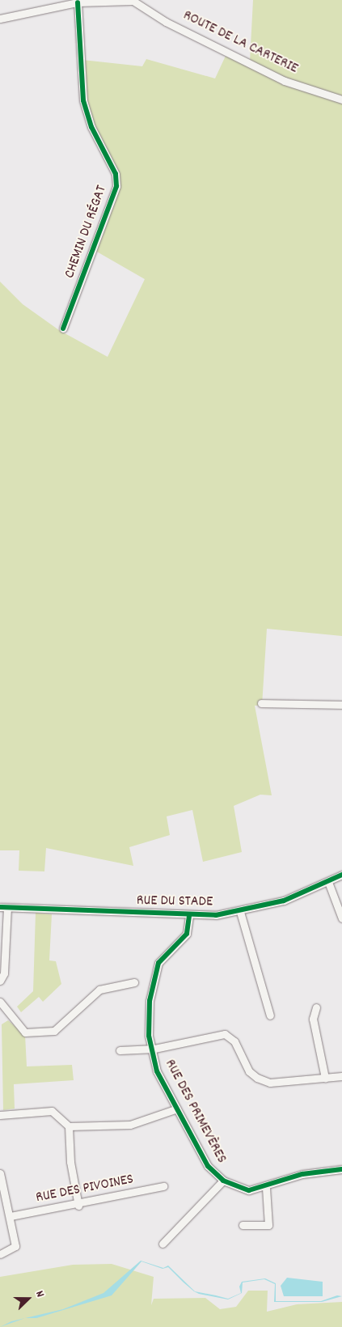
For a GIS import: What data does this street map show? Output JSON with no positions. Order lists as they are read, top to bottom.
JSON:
{
  "streets": {
    "street": [
      "ROUTE DE LA CARTERIE",
      "CHEMIN DU RÉGAT",
      "RUE DU STADE",
      "RUE DES PRIMEVÈRES",
      "RUE DES PIVOINES"
    ]
  },
  "crossings": [
    ["RUE DU STADE", "RUE DES PRIMEVÈRES"]
  ],
  "north": "right"
}
